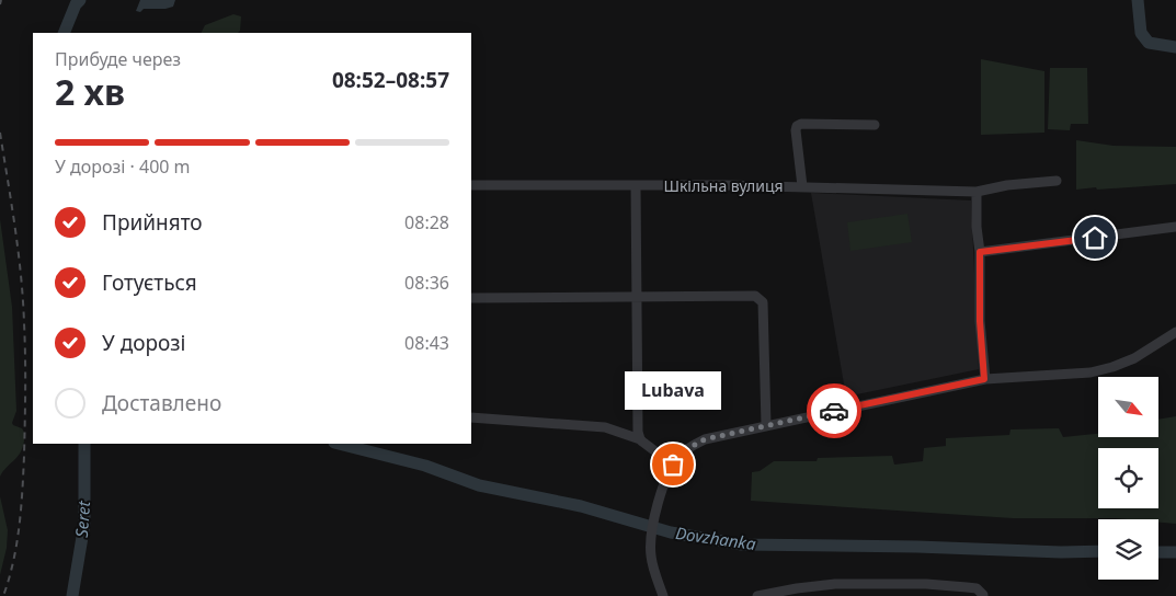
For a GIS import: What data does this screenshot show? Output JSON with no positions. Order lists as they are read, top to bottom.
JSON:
{
  "streets": {
    "street": ["Шкільна вулиця"]
  },
  "water": ["Seret", "Dovzhanka"],
  "places": ["Lubava"],
  "north": "bottom right",
  "page": {
    "heading": ["2 хв", "Прибуде через", "08:52–08:57"],
    "bar": "У дорозі · 400 m",
    "list": [
      ["Прийнято", "08:28"],
      ["Готується", "08:36"],
      ["У дорозі", "08:43"],
      "Доставлено"
    ],
    "bubble": "Lubava"
  }
}
